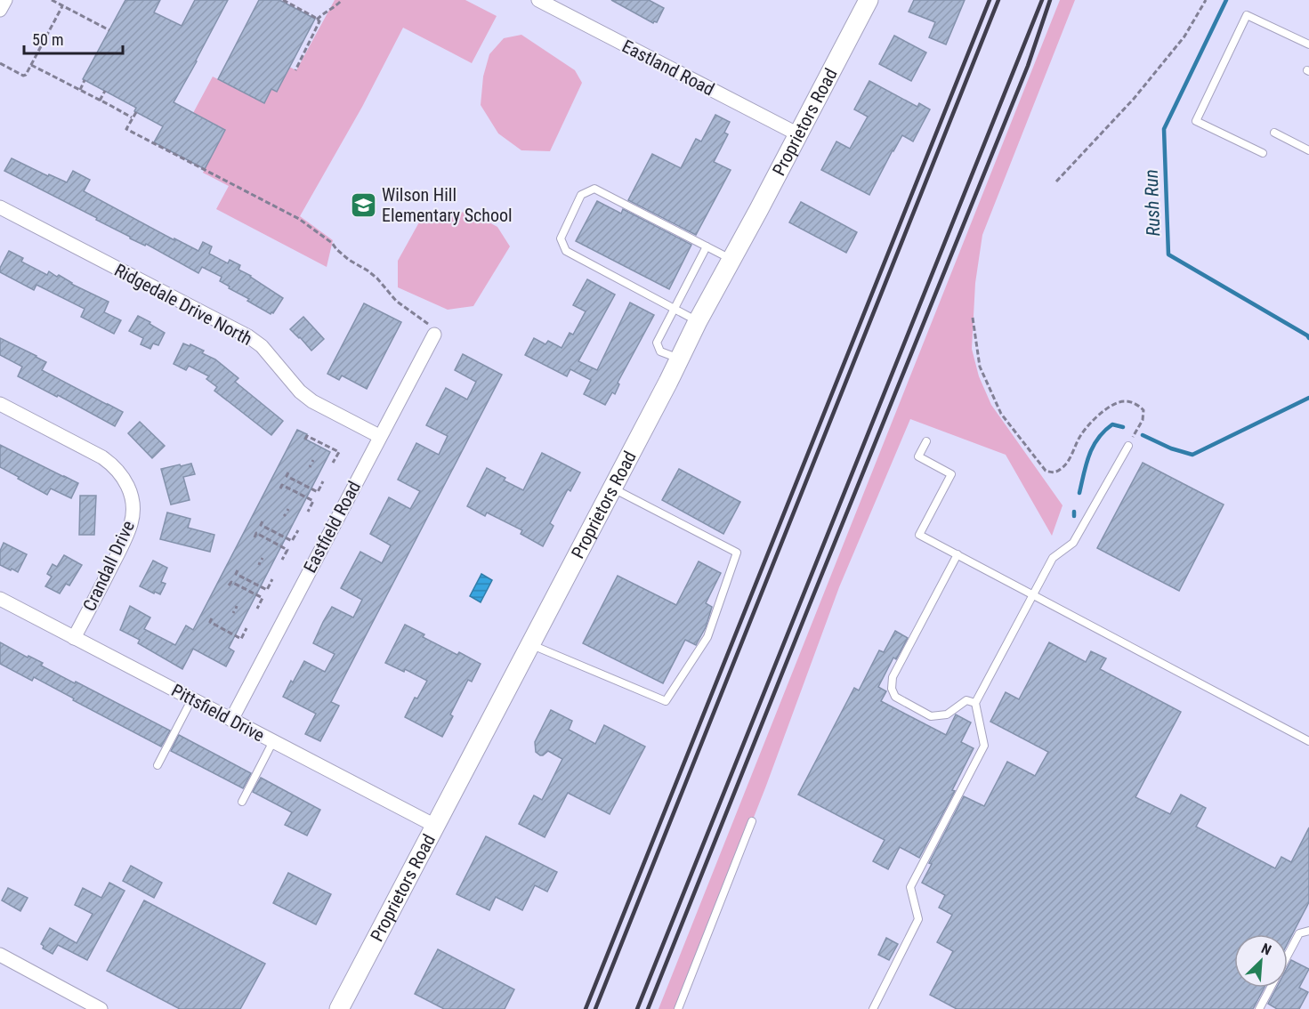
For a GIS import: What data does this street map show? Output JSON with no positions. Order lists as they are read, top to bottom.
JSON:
{
  "streets": {
    "street": [
      "Eastland Road",
      "Proprietors Road",
      "Ridgedale Drive North",
      "Eastfield Road",
      "Crandall Drive",
      "Pittsfield Drive"
    ]
  },
  "crossings": [
    ["Eastland Road", "Proprietors Road"],
    ["Proprietors Road", "Pittsfield Drive"],
    ["Ridgedale Drive North", "Eastfield Road"],
    ["Eastfield Road", "Pittsfield Drive"],
    ["Crandall Drive", "Pittsfield Drive"]
  ],
  "water": ["Rush Run"],
  "places": {
    "school or university": ["Wilson Hill Elementary School"]
  },
  "scale_bar": "50 m",
  "north": "top right"
}
